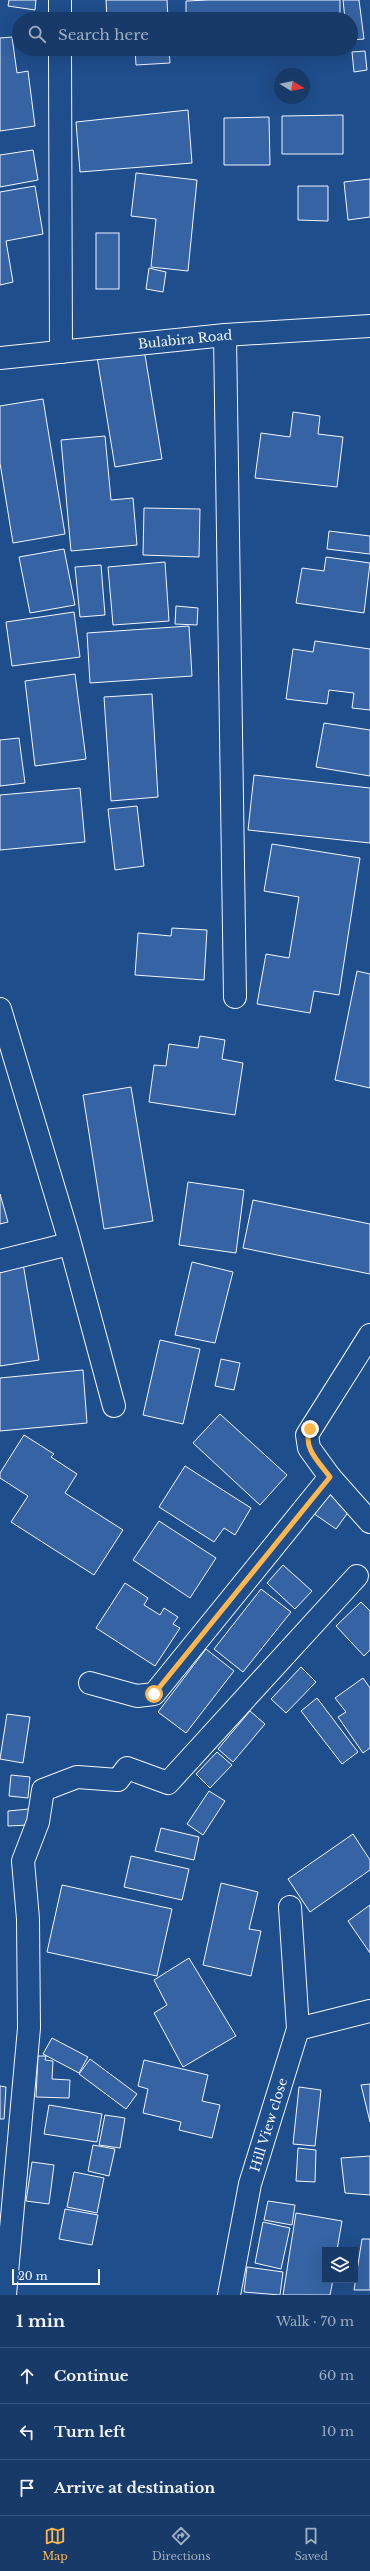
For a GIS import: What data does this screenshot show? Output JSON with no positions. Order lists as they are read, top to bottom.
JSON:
{
  "streets": {
    "street": ["Bulabira Road", "Hill View close"]
  },
  "scale_bar": "20 m",
  "north": "right",
  "page": {
    "search": "Search here",
    "scale": "20 m",
    "heading": ["1 min", "Walk · 70 m"],
    "list": [
      ["Continue", "60 m"],
      ["Turn left", "10 m"],
      "Arrive at destination"
    ],
    "nav": ["Map", "Directions", "Saved"]
  }
}
